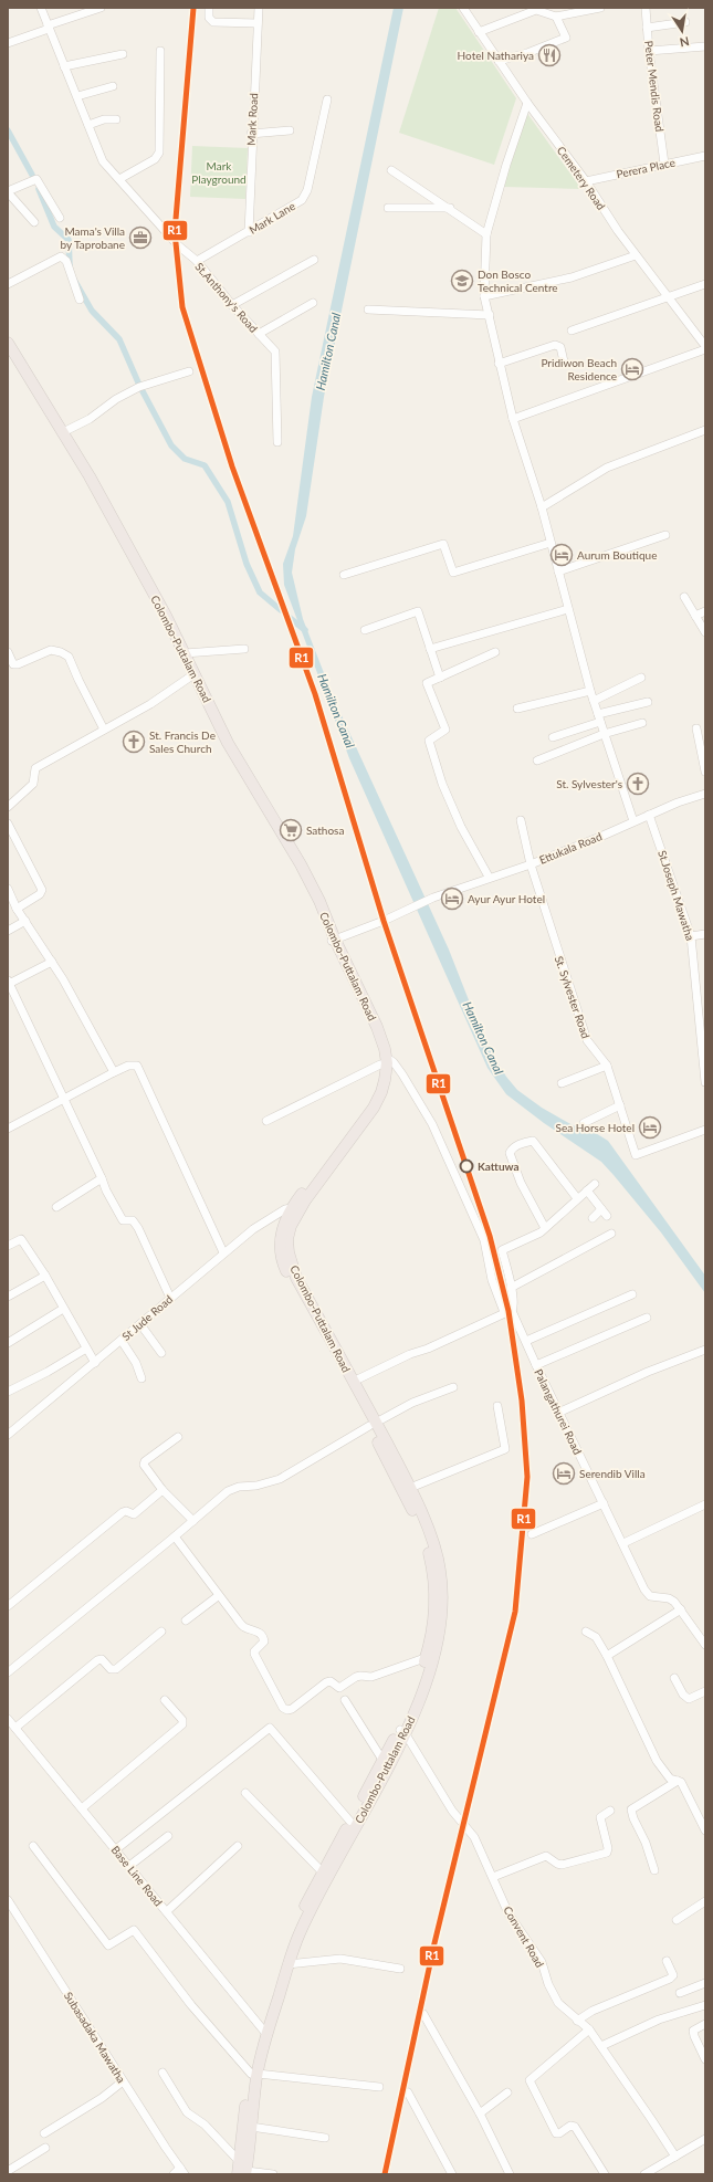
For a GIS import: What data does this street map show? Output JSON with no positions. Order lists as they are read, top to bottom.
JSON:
{
  "streets": {
    "highway": ["Colombo-Puttalam Road"],
    "street": [
      "Peter Mendis Road",
      "Mark Road",
      "Perera Place",
      "Cemetery Road",
      "Mark Lane",
      "St.Anthony's Road",
      "Ettukala Road",
      "St.Joseph Mawatha",
      "St. Sylvester Road",
      "St Jude Road",
      "Palangathurei Road",
      "Base Line Road",
      "Convent Road",
      "Subasadaka Mawatha"
    ]
  },
  "crossings": [
    ["Peter Mendis Road", "Perera Place"],
    ["Mark Road", "Mark Lane"],
    ["Perera Place", "Cemetery Road"],
    ["Mark Lane", "St.Anthony's Road"],
    ["Colombo-Puttalam Road", "Ettukala Road"],
    ["Colombo-Puttalam Road", "St Jude Road"],
    ["Colombo-Puttalam Road", "Palangathurei Road"],
    ["Colombo-Puttalam Road", "Base Line Road"],
    ["Colombo-Puttalam Road", "Convent Road"],
    ["Ettukala Road", "St.Joseph Mawatha"],
    ["Ettukala Road", "St. Sylvester Road"]
  ],
  "water": ["Hamilton Canal"],
  "parks": ["Mark Playground"],
  "places": {
    "restaurant": ["Hotel Nathariya"],
    "office": ["Mama's Villa by Taprobane"],
    "school or university": ["Don Bosco Technical Centre"],
    "hotel": [
      "Pridiwon Beach Residence",
      "Aurum Boutique",
      "Ayur Ayur Hotel",
      "Sea Horse Hotel",
      "Serendib Villa"
    ],
    "church": ["St. Francis De Sales Church", "St. Sylvester's"],
    "supermarket": ["Sathosa"],
    "other": ["Kattuwa"]
  },
  "lines": ["transit line R1"],
  "north": "bottom"
}
